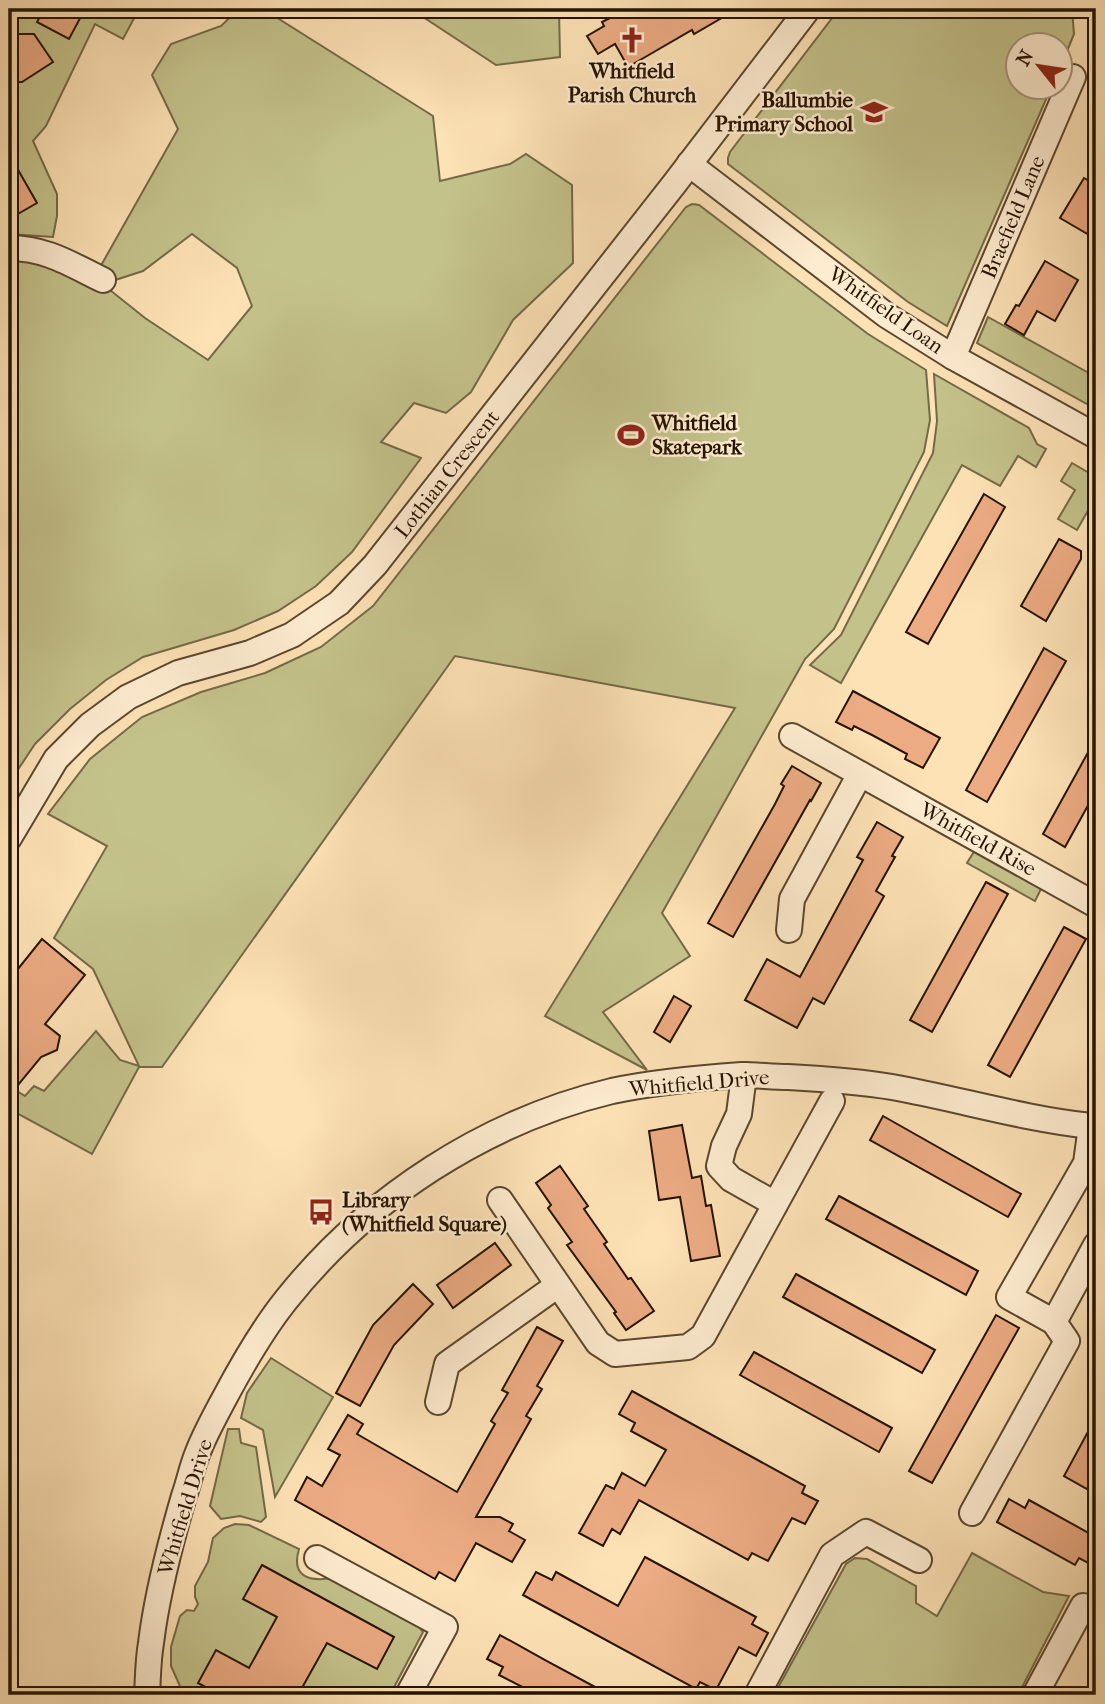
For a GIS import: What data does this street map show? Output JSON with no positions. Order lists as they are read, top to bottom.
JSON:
{
  "streets": {
    "street": [
      "Braefield Lane",
      "Whitfield Loan",
      "Lothian Crescent",
      "Whitfield Rise",
      "Whitfield Drive"
    ]
  },
  "crossings": [
    ["Braefield Lane", "Whitfield Loan"],
    ["Whitfield Loan", "Lothian Crescent"]
  ],
  "places": {
    "church": ["Whitfield Parish Church"],
    "school or university": ["Ballumbie Primary School"],
    "sports": ["Whitfield Skatepark"],
    "bus stop": ["Library (Whitfield Square)"]
  },
  "north": "top left"
}
